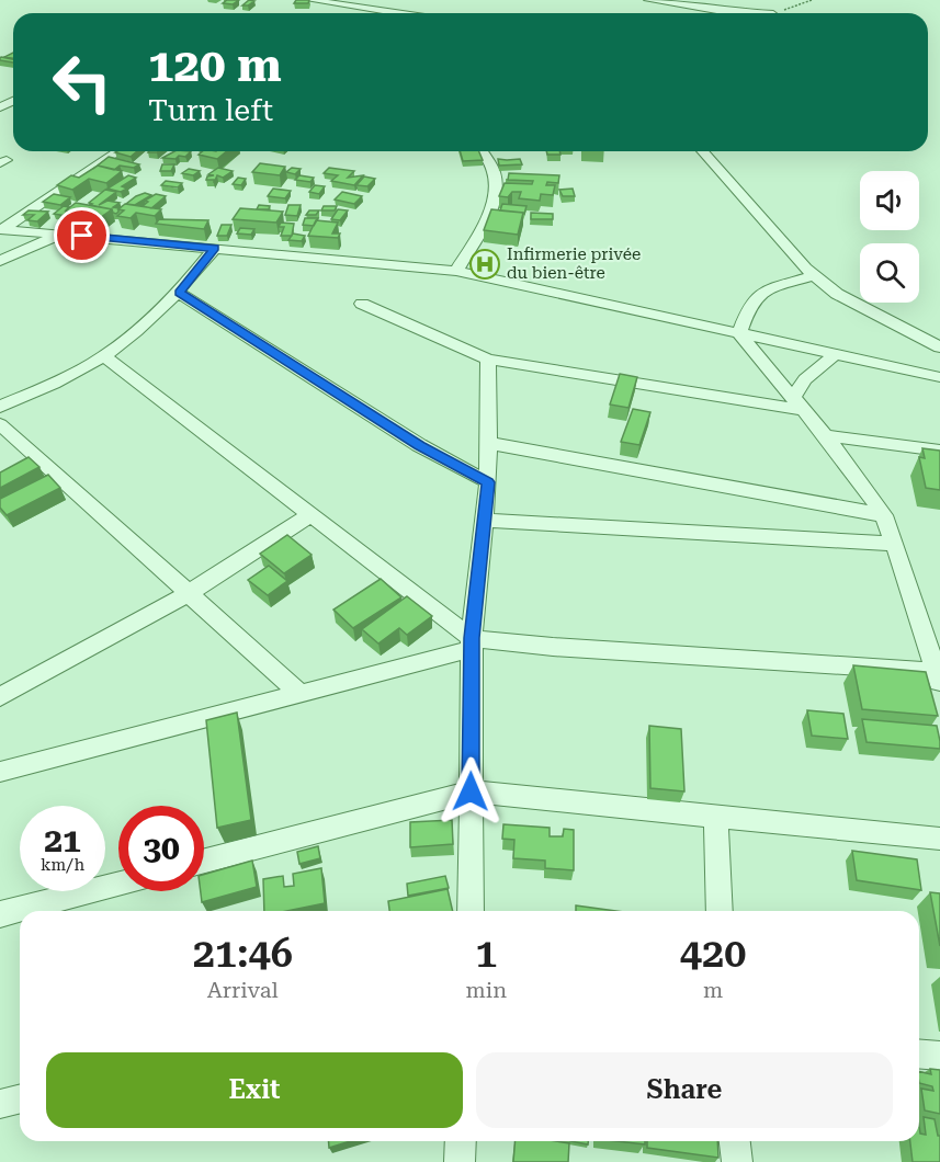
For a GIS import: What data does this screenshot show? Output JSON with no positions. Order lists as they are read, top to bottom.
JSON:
{
  "places": {
    "hospital": ["Infirmerie privée du bien-être"]
  },
  "page": {
    "turn": ["120 m", "Turn left"],
    "speed": "21 km/h",
    "limit": "30",
    "eta": [
      "21:46",
      "Arrival",
      "1",
      "min",
      "420",
      "m"
    ],
    "buttons": ["Exit", "Share"]
  }
}
